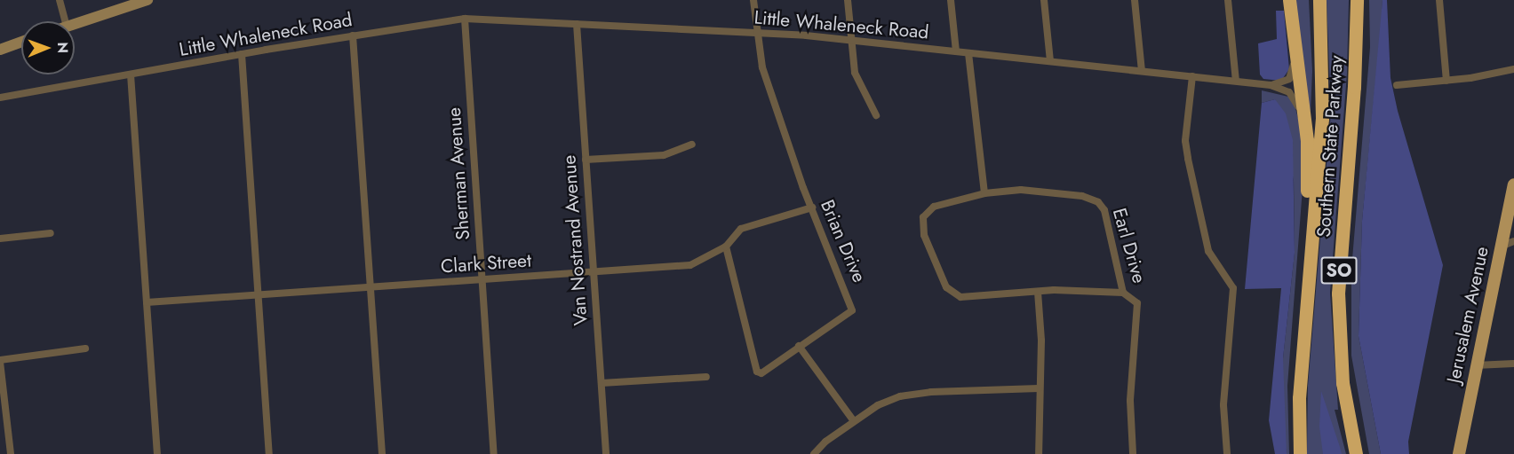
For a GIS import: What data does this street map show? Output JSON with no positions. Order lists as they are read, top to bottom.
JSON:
{
  "streets": {
    "highway": ["Southern State Parkway", "SO"],
    "main road": ["Jerusalem Avenue"],
    "street": [
      "Little Whaleneck Road",
      "Sherman Avenue",
      "Van Nostrand Avenue",
      "Brian Drive",
      "Earl Drive",
      "Clark Street"
    ]
  },
  "crossings": [
    ["Little Whaleneck Road", "Sherman Avenue"],
    ["Little Whaleneck Road", "Van Nostrand Avenue"],
    ["Little Whaleneck Road", "Brian Drive"],
    ["Sherman Avenue", "Clark Street"],
    ["Van Nostrand Avenue", "Clark Street"],
    ["Brian Drive", "Clark Street"]
  ],
  "north": "right"
}
